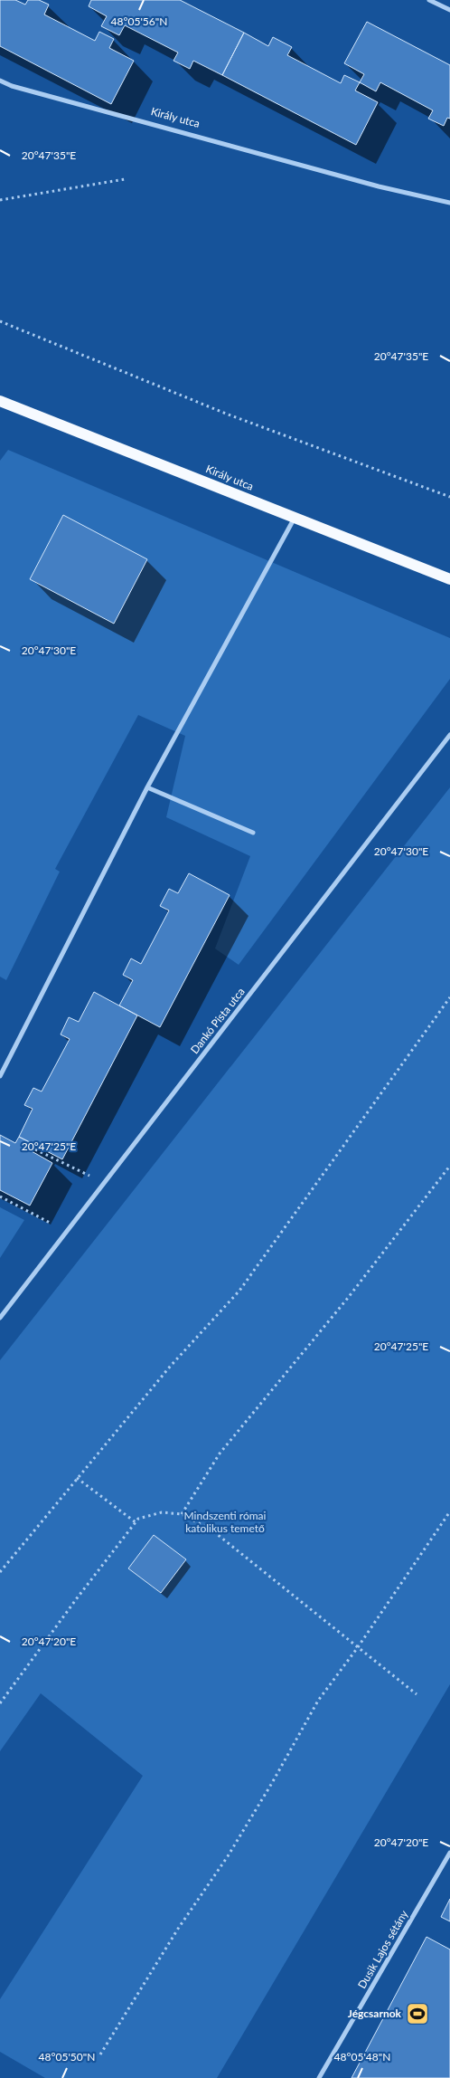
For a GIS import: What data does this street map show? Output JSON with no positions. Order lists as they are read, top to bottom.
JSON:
{
  "streets": {
    "main road": ["Király utca"],
    "street": ["Dankó Pista utca", "Dusik Lajos sétány"]
  },
  "parks": ["Mindszenti római katolikus temető"],
  "places": {
    "sports": ["Jégcsarnok"]
  },
  "coordinates": [
    "48°05'56\"N",
    "20°47'35\"E",
    "20°47'30\"E",
    "20°47'25\"E",
    "20°47'20\"E",
    "48°05'50\"N",
    "48°05'48\"N"
  ]
}
